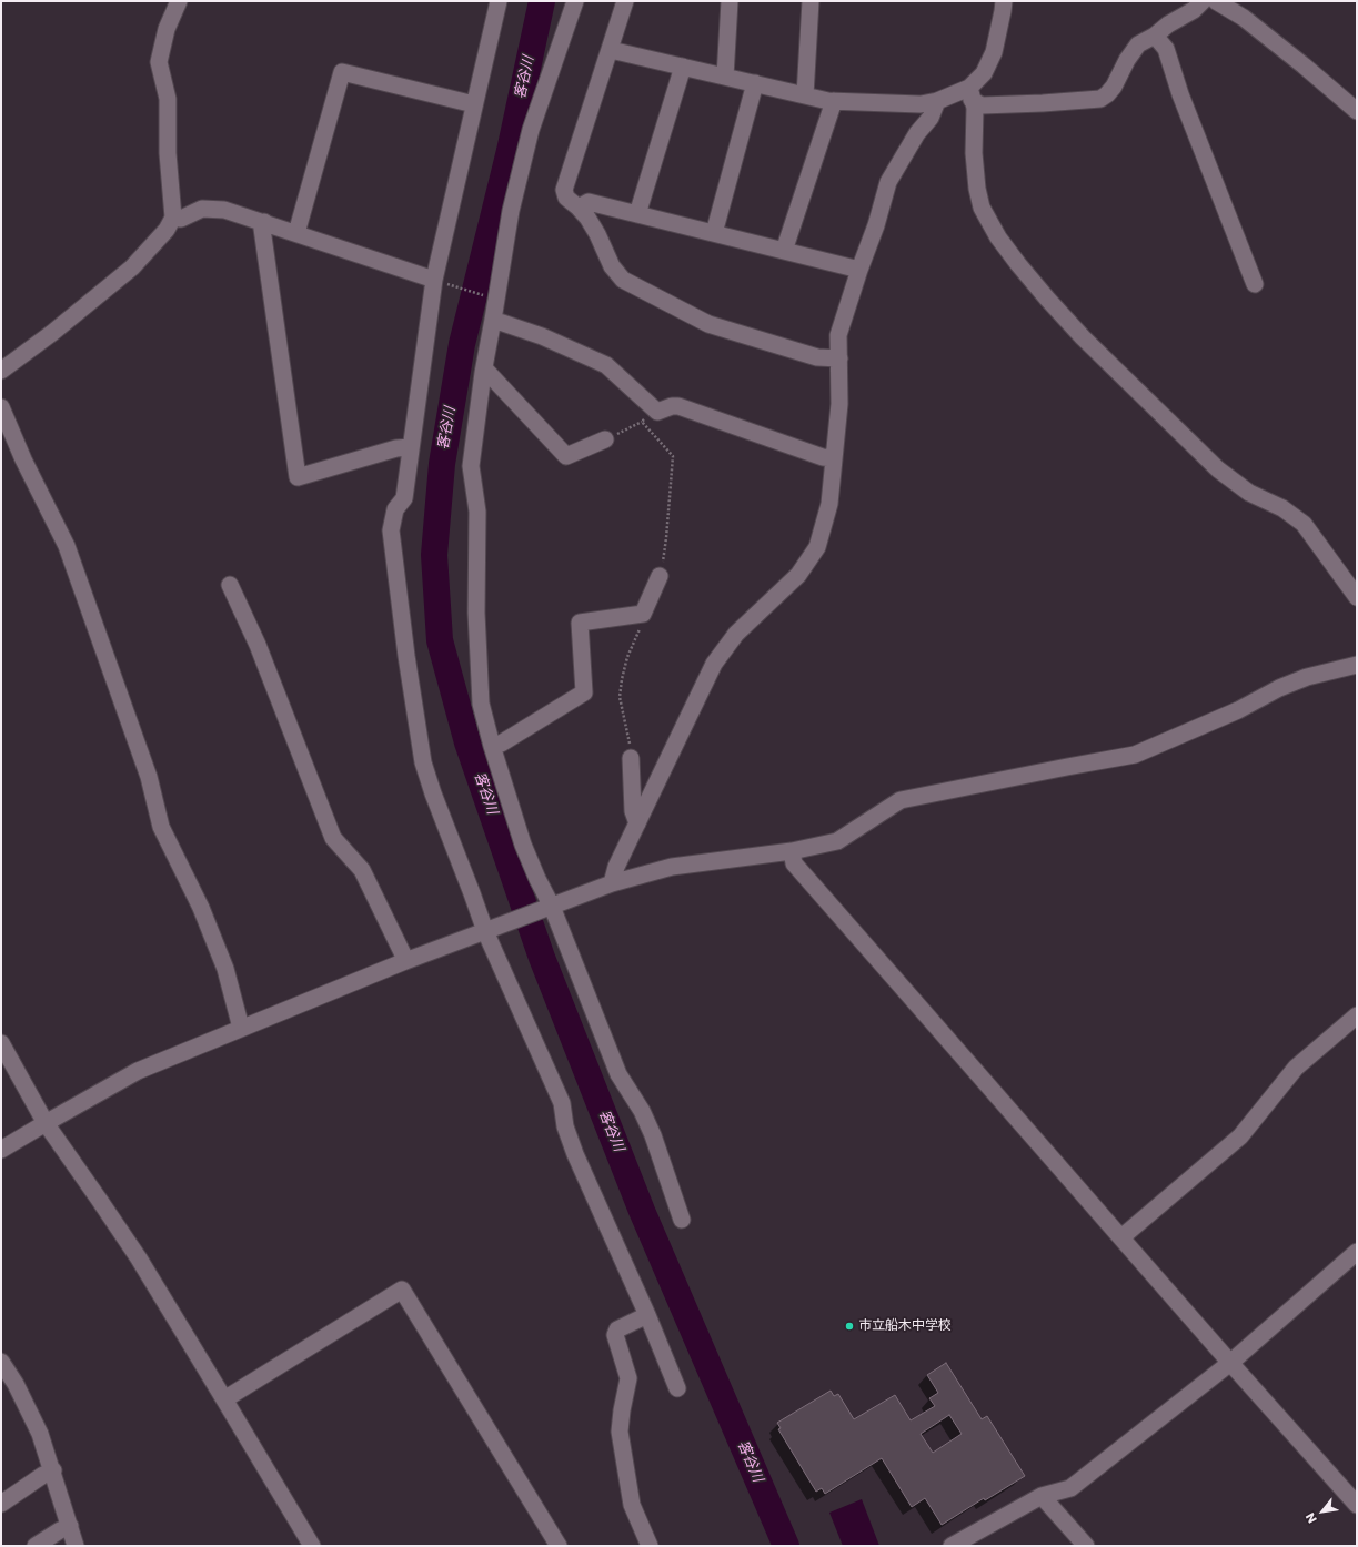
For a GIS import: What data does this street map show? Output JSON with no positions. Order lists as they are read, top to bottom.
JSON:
{
  "water": ["客谷川"],
  "places": ["市立船木中学校"],
  "north": "bottom left"
}
